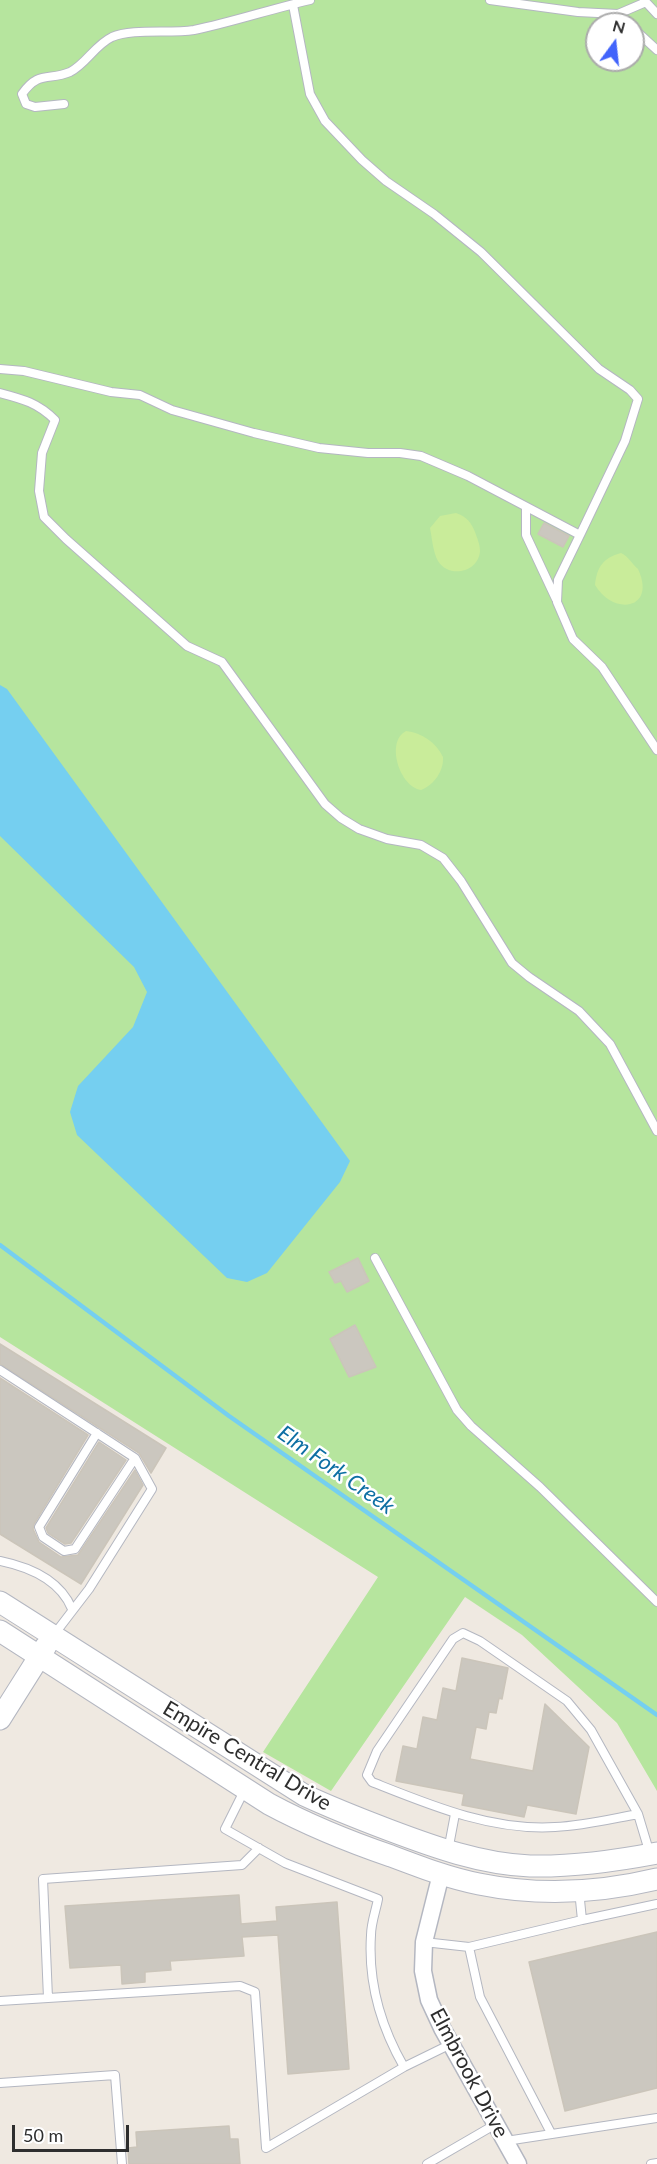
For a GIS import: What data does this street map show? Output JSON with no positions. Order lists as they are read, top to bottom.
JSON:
{
  "streets": {
    "street": ["Empire Central Drive", "Elmbrook Drive"]
  },
  "crossings": [
    ["Empire Central Drive", "Elmbrook Drive"]
  ],
  "water": ["Elm Fork Creek"],
  "scale_bar": "50 m",
  "north": "top"
}
